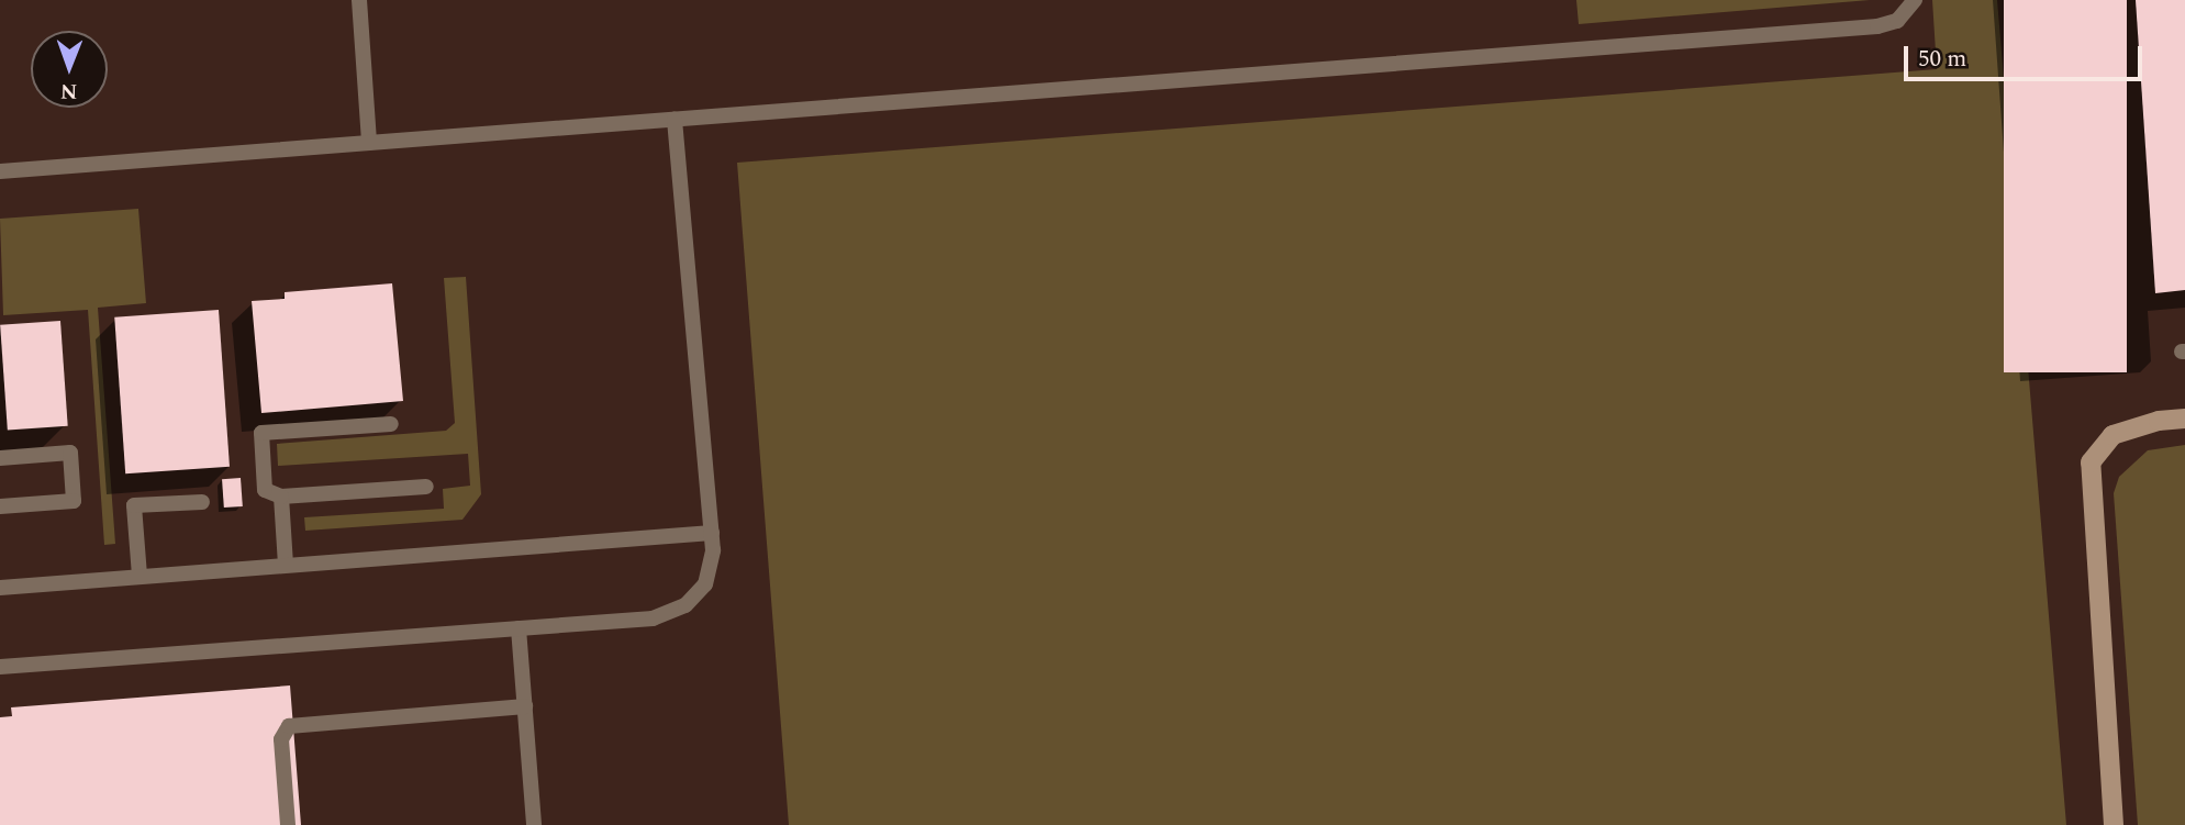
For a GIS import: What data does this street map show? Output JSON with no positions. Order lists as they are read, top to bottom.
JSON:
{
  "scale_bar": "50 m",
  "north": "bottom"
}
